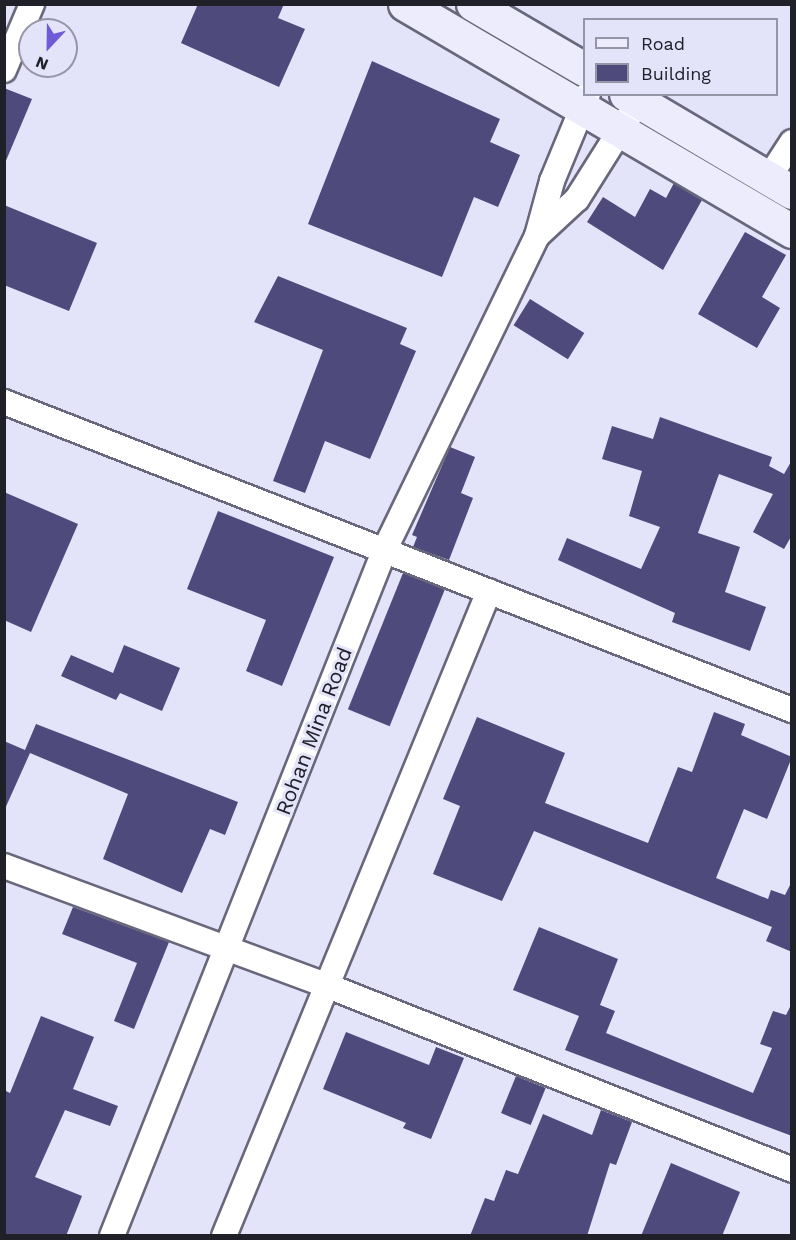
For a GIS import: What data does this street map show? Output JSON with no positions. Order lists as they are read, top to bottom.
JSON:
{
  "streets": {
    "street": ["Rohan Mina Road"]
  },
  "legend": ["Road", "Building"],
  "north": "bottom"
}
